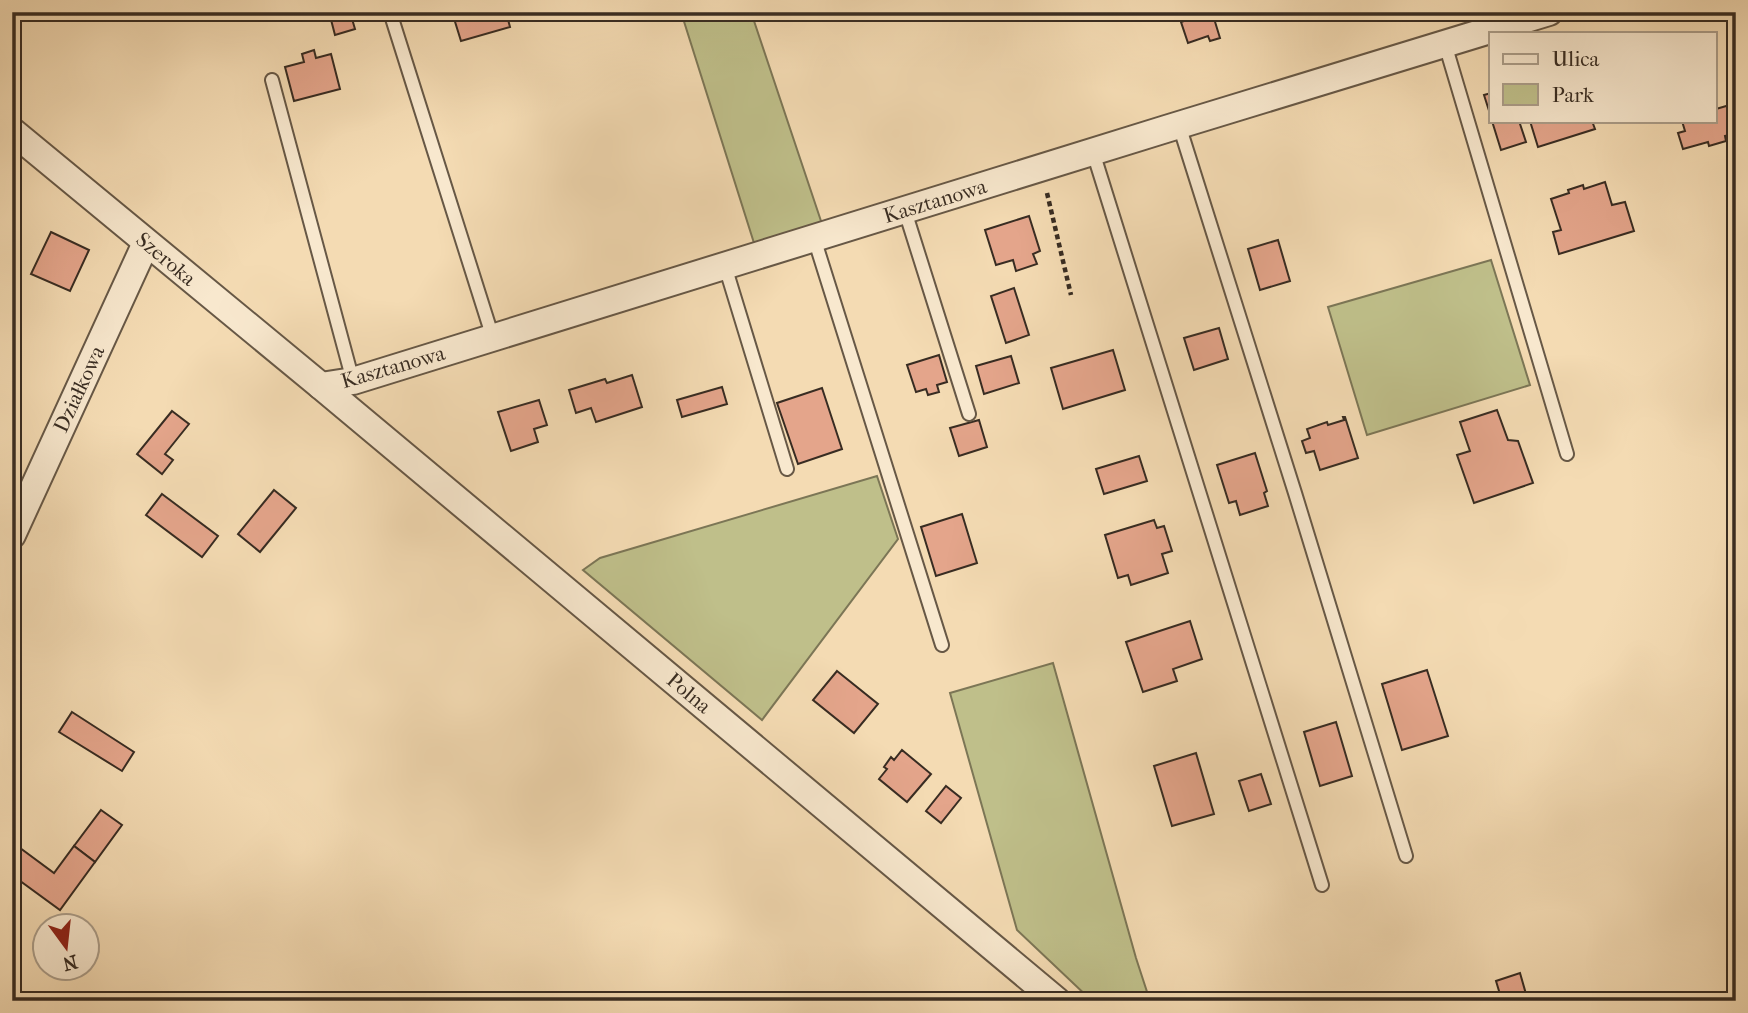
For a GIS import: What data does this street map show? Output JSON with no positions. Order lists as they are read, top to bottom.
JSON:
{
  "streets": {
    "street": [
      "Kasztanowa",
      "Szeroka",
      "Działkowa",
      "Polna"
    ]
  },
  "crossings": [
    ["Kasztanowa", "Szeroka"],
    ["Kasztanowa", "Polna"],
    ["Szeroka", "Działkowa"],
    ["Szeroka", "Polna"]
  ],
  "legend": ["Ulica", "Park"],
  "north": "bottom"
}
